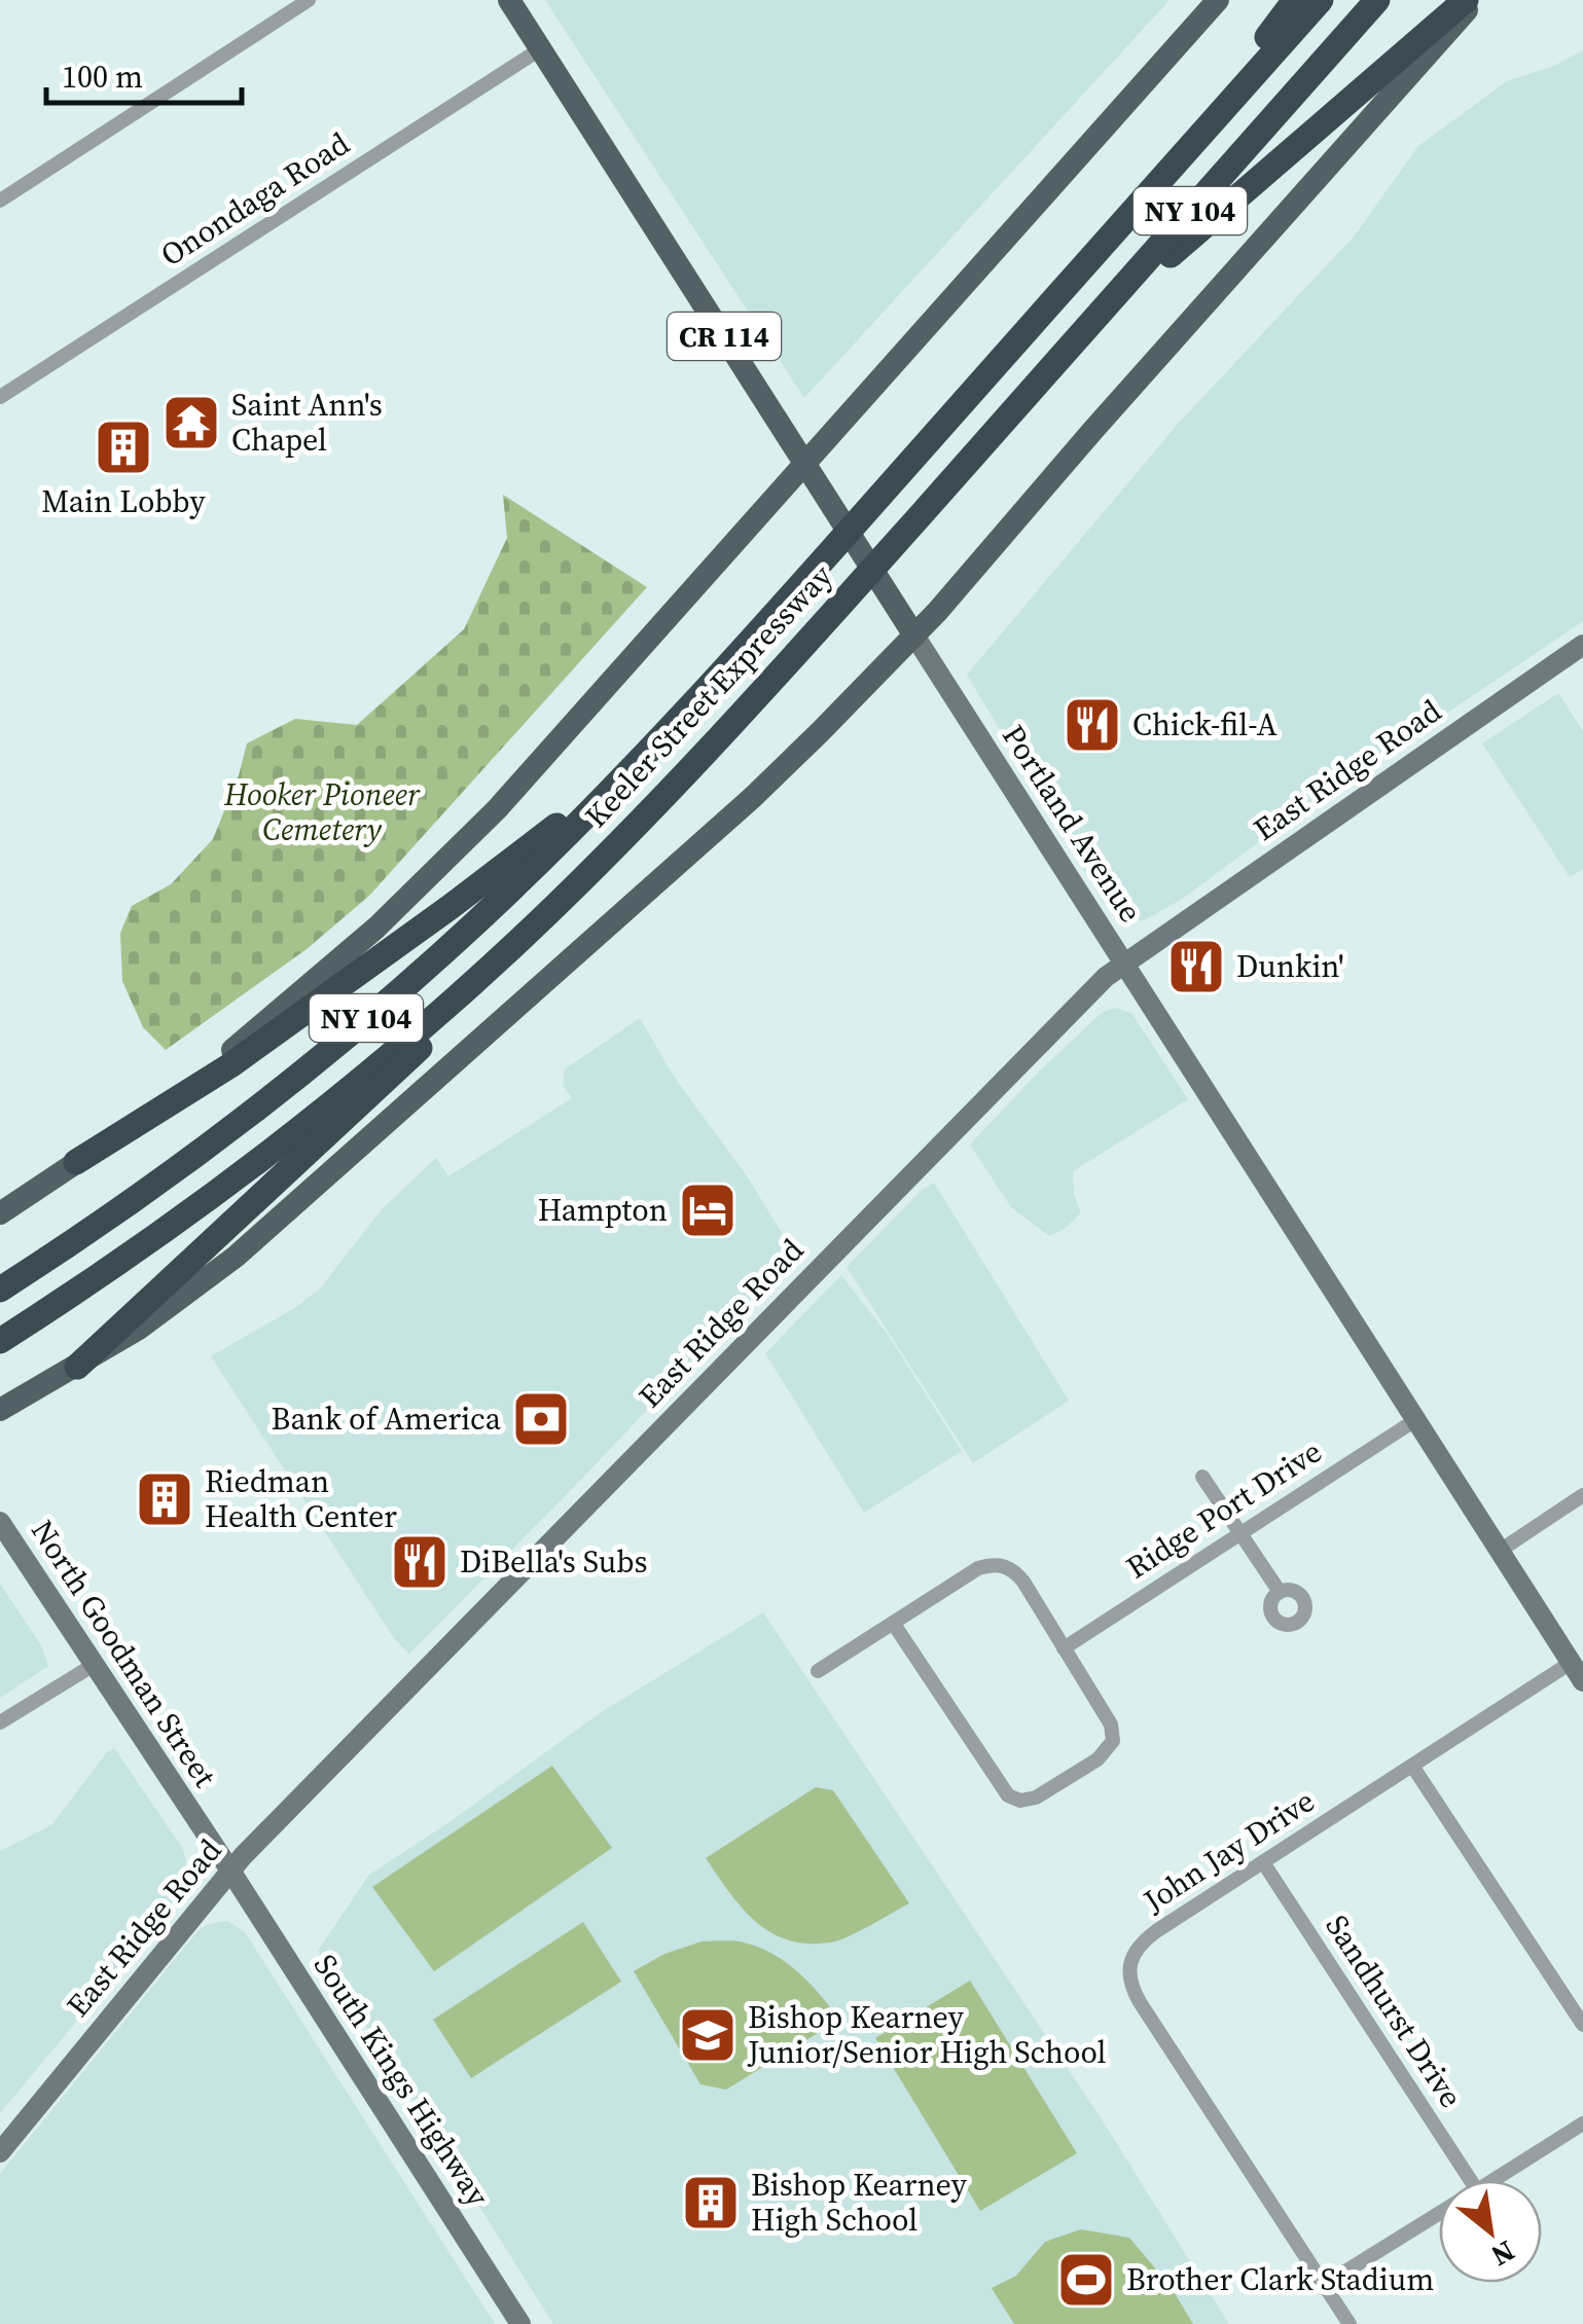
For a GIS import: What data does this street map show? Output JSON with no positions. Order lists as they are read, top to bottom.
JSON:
{
  "streets": {
    "highway": ["NY 104", "Keeler Street Expressway"],
    "main road": [
      "CR 114",
      "East Ridge Road",
      "Portland Avenue",
      "North Goodman Street",
      "South Kings Highway"
    ],
    "street": [
      "Onondaga Road",
      "Ridge Port Drive",
      "John Jay Drive",
      "Sandhurst Drive"
    ]
  },
  "crossings": [
    ["Onondaga Road", "Portland Avenue"],
    ["East Ridge Road", "Portland Avenue"],
    ["East Ridge Road", "North Goodman Street"],
    ["East Ridge Road", "South Kings Highway"],
    ["Portland Avenue", "Ridge Port Drive"],
    ["Portland Avenue", "John Jay Drive"],
    ["North Goodman Street", "South Kings Highway"],
    ["John Jay Drive", "Sandhurst Drive"]
  ],
  "parks": ["Hooker Pioneer Cemetery"],
  "places": {
    "temple": ["Saint Ann's Chapel"],
    "building": ["Main Lobby", "Riedman Health Center", "Bishop Kearney High School"],
    "restaurant": ["Chick-fil-A", "Dunkin'", "DiBella's Subs"],
    "hotel": ["Hampton"],
    "bank": ["Bank of America"],
    "school or university": ["Bishop Kearney Junior/Senior High School"],
    "sports": ["Brother Clark Stadium"]
  },
  "scale_bar": "100 m",
  "north": "bottom right"
}
